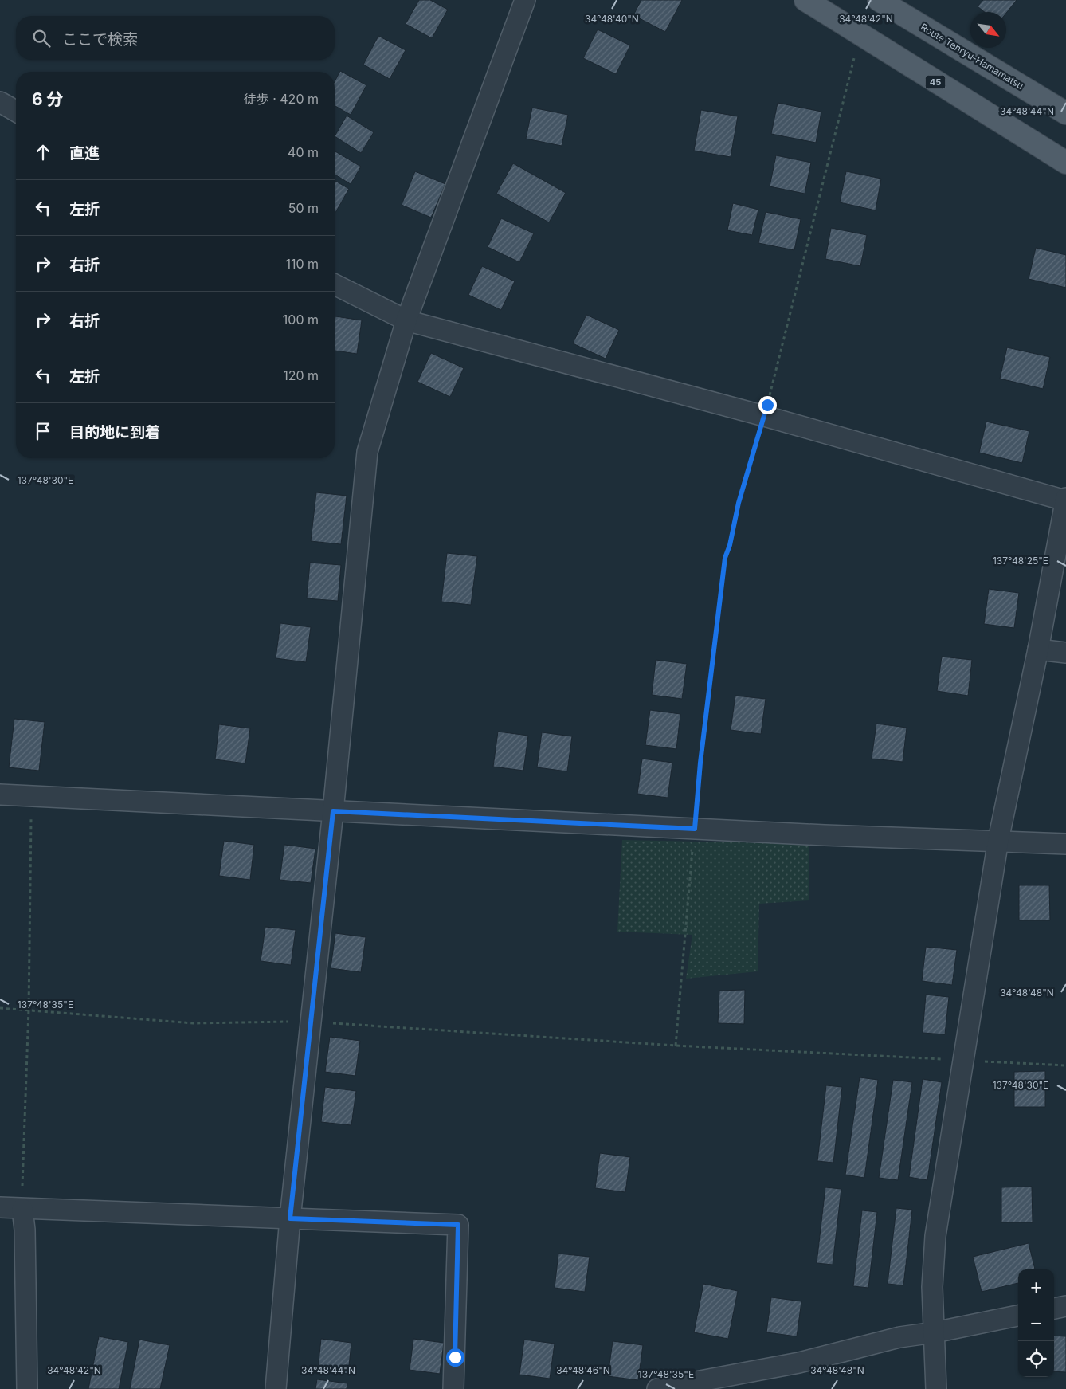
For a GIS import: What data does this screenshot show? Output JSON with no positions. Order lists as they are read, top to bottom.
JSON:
{
  "streets": {
    "main road": ["Route Tenryu-Hamamatsu", "45"]
  },
  "north": "bottom right",
  "page": {
    "search": "ここで検索",
    "heading": ["6 分", "徒歩 · 420 m"],
    "list": [
      ["直進", "40 m"],
      ["左折", "50 m"],
      ["右折", "110 m"],
      ["右折", "100 m"],
      ["左折", "120 m"],
      "目的地に到着"
    ],
    "map_buttons": ["+", "−"]
  },
  "coordinates": [
    "34°48'40\"N",
    "34°48'42\"N",
    "34°48'44\"N",
    "137°48'30\"E",
    "137°48'25\"E",
    "34°48'48\"N",
    "137°48'35\"E",
    "34°48'46\"N"
  ]
}
